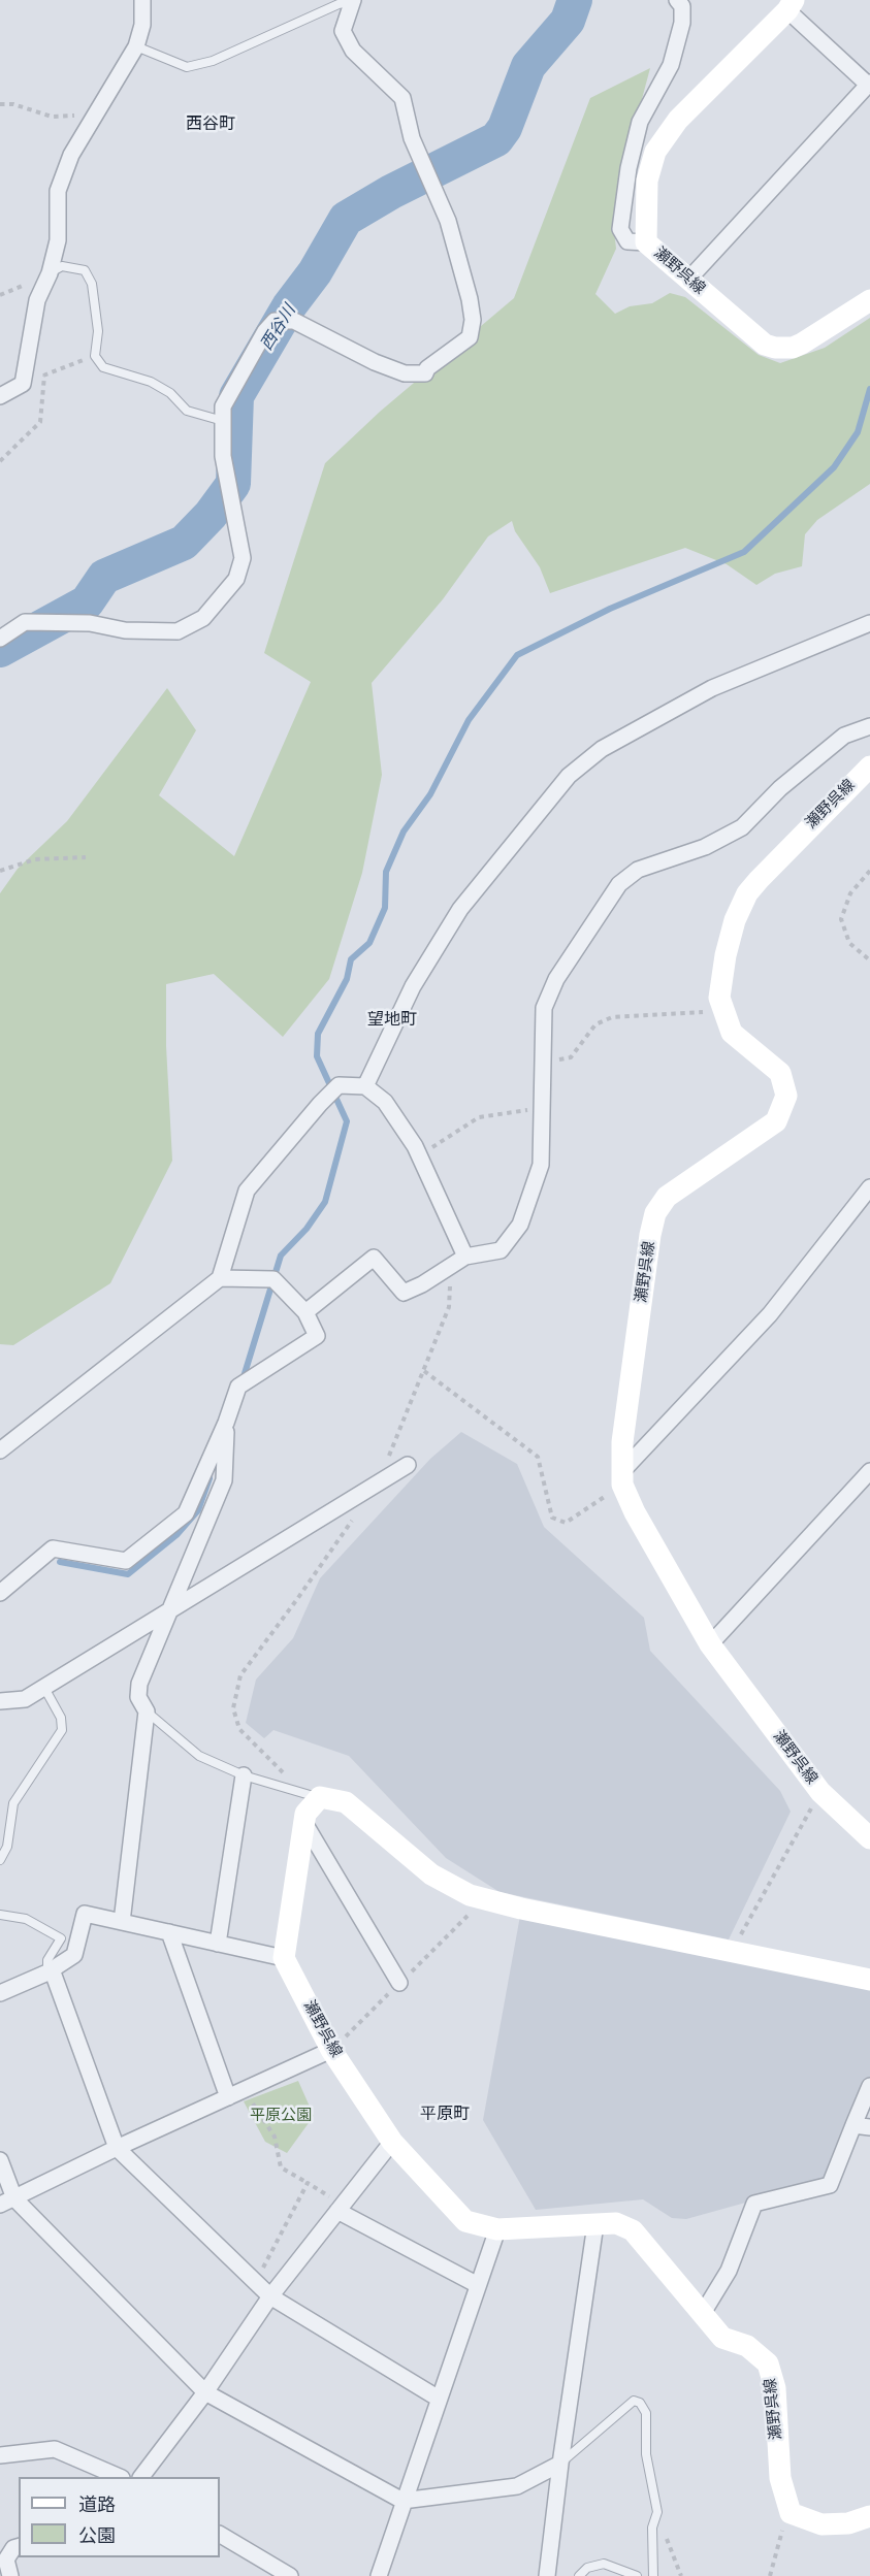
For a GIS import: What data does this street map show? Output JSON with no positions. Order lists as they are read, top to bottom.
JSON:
{
  "streets": {
    "main road": ["瀬野呉線"]
  },
  "districts": ["西谷町", "望地町", "平原町"],
  "water": ["西谷川"],
  "parks": ["平原公園"],
  "legend": ["道路", "公園"]
}
